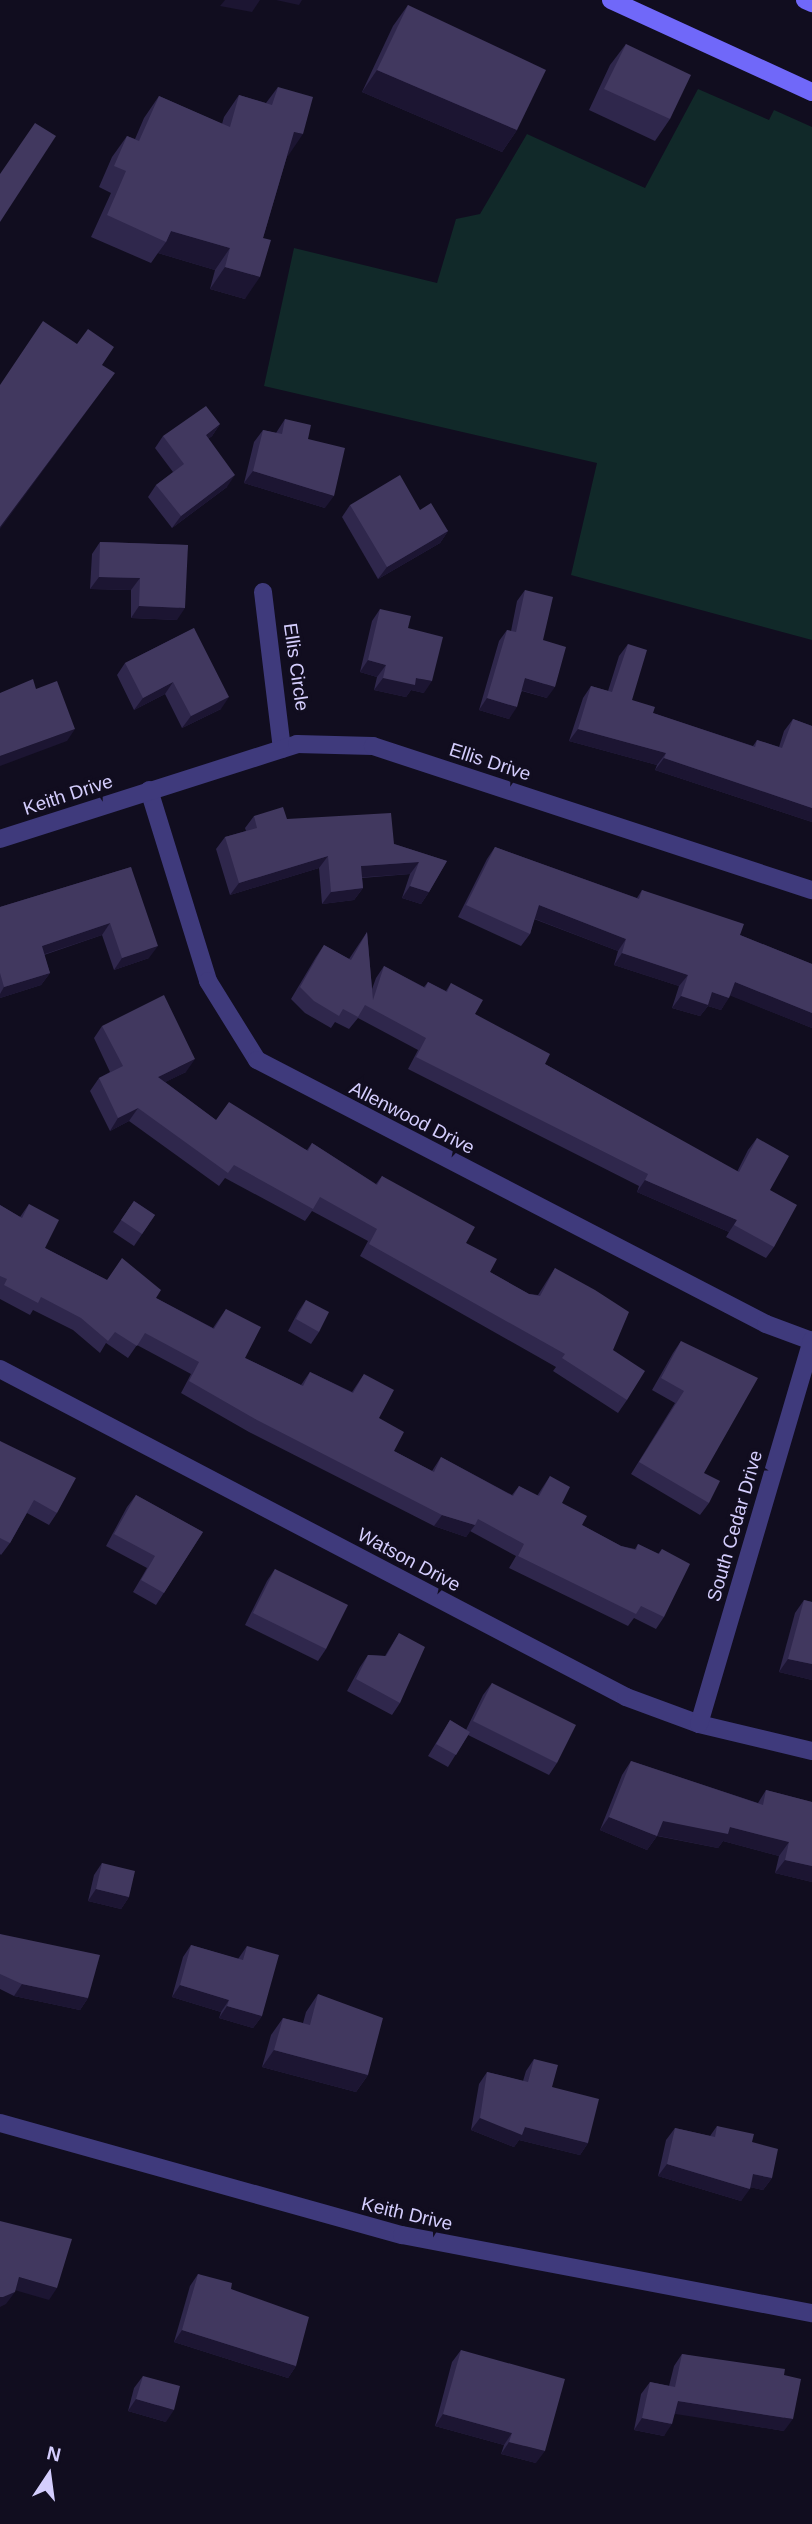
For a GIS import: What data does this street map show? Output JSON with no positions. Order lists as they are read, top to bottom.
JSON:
{
  "streets": {
    "street": [
      "Ellis Circle",
      "Ellis Drive",
      "Keith Drive",
      "Allenwood Drive",
      "South Cedar Drive",
      "Watson Drive"
    ]
  },
  "crossings": [
    ["Ellis Circle", "Ellis Drive"],
    ["Ellis Drive", "Keith Drive"],
    ["Ellis Drive", "Allenwood Drive"],
    ["Keith Drive", "Allenwood Drive"],
    ["Allenwood Drive", "South Cedar Drive"],
    ["South Cedar Drive", "Watson Drive"]
  ],
  "north": "top"
}
